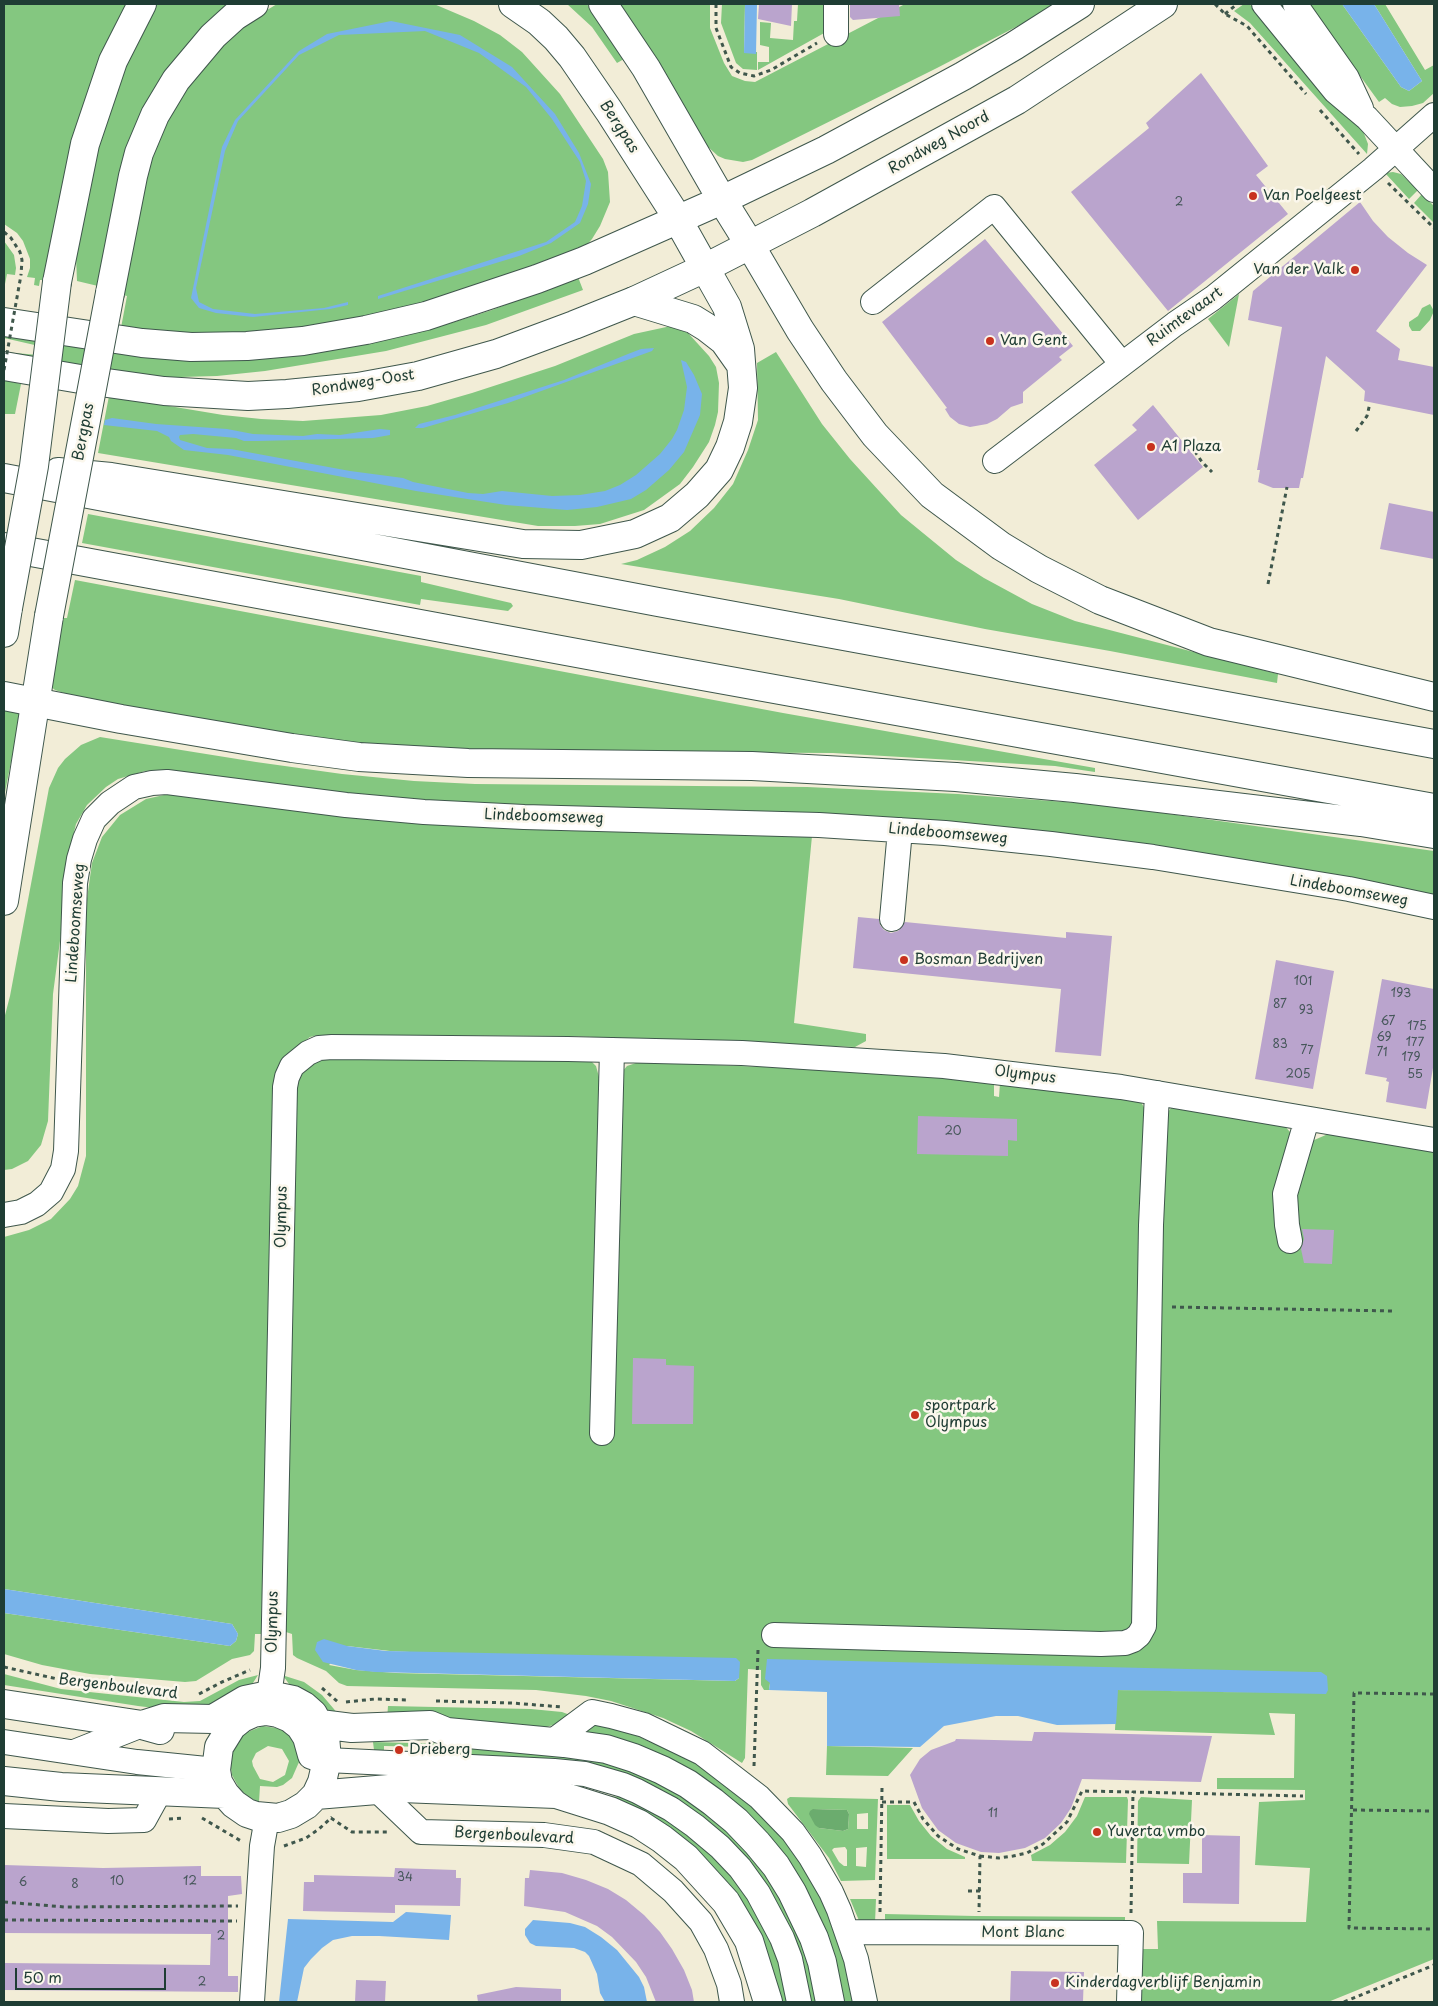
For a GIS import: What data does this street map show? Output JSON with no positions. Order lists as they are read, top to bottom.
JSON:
{
  "streets": {
    "main road": ["Bergpas", "Rondweg Noord", "Rondweg-Oost"],
    "street": [
      "Ruimtevaart",
      "Lindeboomseweg",
      "Olympus",
      "Bergenboulevard",
      "Mont Blanc"
    ]
  },
  "crossings": [
    ["Bergpas", "Rondweg Noord"],
    ["Bergpas", "Rondweg-Oost"],
    ["Rondweg Noord", "Rondweg-Oost"]
  ],
  "places": [
    "Van Poelgeest",
    "Van der Valk",
    "Van Gent",
    "A1 Plaza",
    "Bosman Bedrijven",
    "sportpark Olympus",
    "Drieberg",
    "Yuverta vmbo",
    "Kinderdagverblijf Benjamin"
  ],
  "house_numbers": [
    "2",
    "101",
    "193",
    "87",
    "93",
    "67",
    "175",
    "69",
    "177",
    "83",
    "77",
    "71",
    "179",
    "205",
    "55",
    "20",
    "11",
    "34",
    "10",
    "12",
    "6",
    "8",
    "2",
    "2"
  ],
  "scale_bar": "50 m"
}
